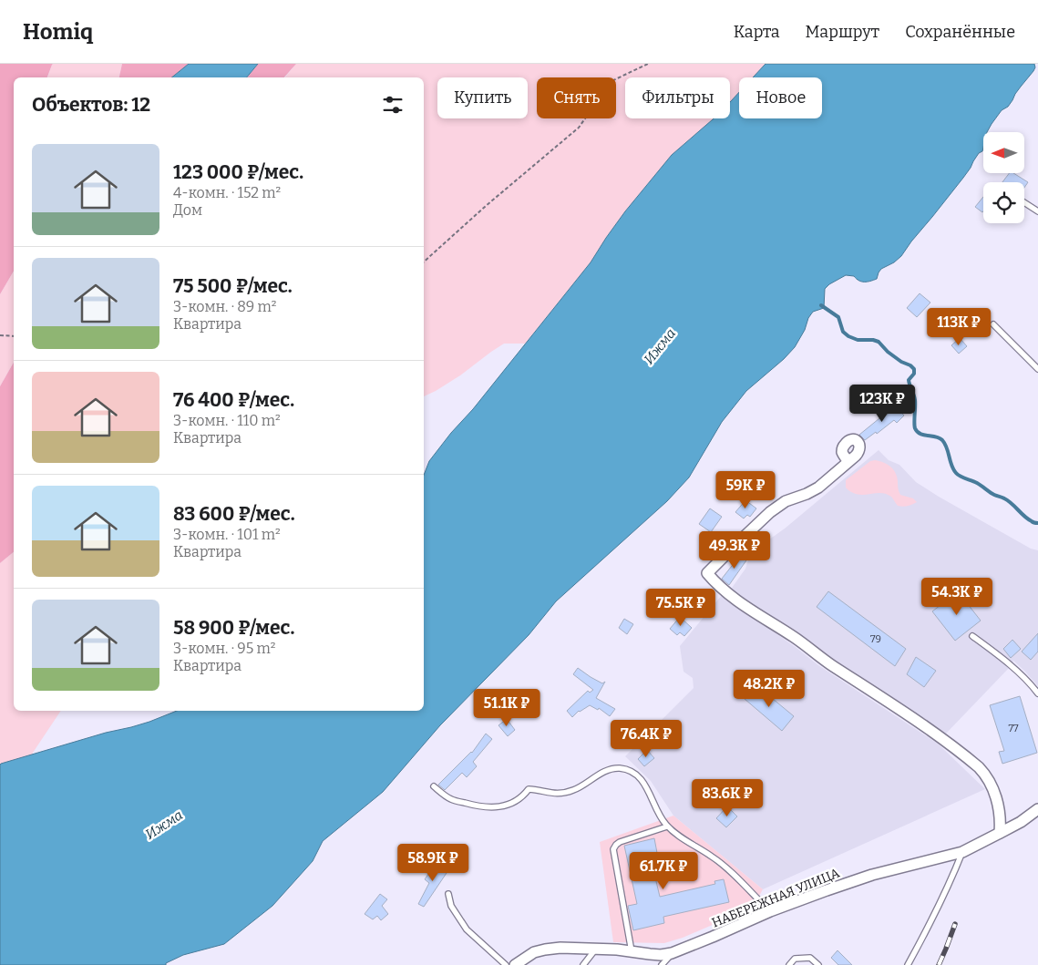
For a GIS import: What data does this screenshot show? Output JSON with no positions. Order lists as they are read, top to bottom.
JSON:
{
  "streets": {
    "street": ["НАБЕРЕЖНАЯ УЛИЦА"]
  },
  "water": ["Ижма"],
  "house_numbers": ["79", "77"],
  "north": "left",
  "page": {
    "header": "Homiq",
    "nav": ["Карта", "Маршрут", "Сохранённые"],
    "chip": [
      "Купить",
      "Снять",
      "Фильтры",
      "Новое"
    ],
    "heading": "Объектов: 12",
    "list": [
      {
        "name": "123 000 ₽/мес.",
        "note": "4-комн. · 152 m² · Дом"
      },
      {
        "name": "75 500 ₽/мес.",
        "note": "3-комн. · 89 m² · Квартира"
      },
      {
        "name": "76 400 ₽/мес.",
        "note": "3-комн. · 110 m² · Квартира"
      },
      {
        "name": "83 600 ₽/мес.",
        "note": "3-комн. · 101 m² · Квартира"
      },
      {
        "name": "58 900 ₽/мес.",
        "note": "3-комн. · 95 m² · Квартира"
      }
    ],
    "price": [
      "113K ₽",
      "123K ₽",
      "59K ₽",
      "49.3K ₽",
      "54.3K ₽",
      "75.5K ₽",
      "48.2K ₽",
      "51.1K ₽",
      "76.4K ₽",
      "83.6K ₽",
      "58.9K ₽",
      "61.7K ₽"
    ]
  }
}
